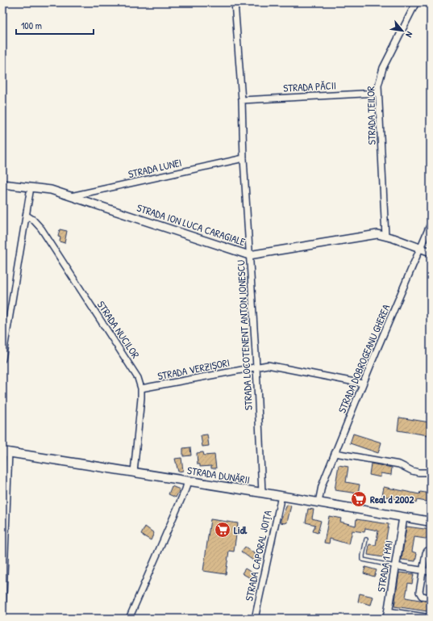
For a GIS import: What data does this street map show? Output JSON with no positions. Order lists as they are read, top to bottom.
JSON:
{
  "streets": {
    "main road": ["STRADA DUNĂRII"],
    "street": [
      "STRADA PĂCII",
      "STRADA TEILOR",
      "STRADA LUNEI",
      "STRADA ION LUCA CARAGIALE",
      "STRADA NUCILOR",
      "STRADA LOCOTENENT ANTON IONESCU",
      "STRADA DOBROGEANU GHEREA",
      "STRADA VERZIȘORI",
      "STRADA CAPORAL JOIȚA",
      "STRADA 1 MAI"
    ]
  },
  "crossings": [
    ["STRADA PĂCII", "STRADA TEILOR"],
    ["STRADA PĂCII", "STRADA LOCOTENENT ANTON IONESCU"],
    ["STRADA TEILOR", "STRADA ION LUCA CARAGIALE"],
    ["STRADA LUNEI", "STRADA ION LUCA CARAGIALE"],
    ["STRADA LUNEI", "STRADA LOCOTENENT ANTON IONESCU"],
    ["STRADA ION LUCA CARAGIALE", "STRADA LOCOTENENT ANTON IONESCU"],
    ["STRADA ION LUCA CARAGIALE", "STRADA DOBROGEANU GHEREA"],
    ["STRADA NUCILOR", "STRADA VERZIȘORI"],
    ["STRADA NUCILOR", "STRADA DUNĂRII"],
    ["STRADA LOCOTENENT ANTON IONESCU", "STRADA VERZIȘORI"],
    ["STRADA LOCOTENENT ANTON IONESCU", "STRADA DUNĂRII"],
    ["STRADA DOBROGEANU GHEREA", "STRADA VERZIȘORI"],
    ["STRADA DOBROGEANU GHEREA", "STRADA DUNĂRII"],
    ["STRADA DUNĂRII", "STRADA CAPORAL JOIȚA"],
    ["STRADA DUNĂRII", "STRADA 1 MAI"]
  ],
  "places": {
    "supermarket": ["Real d 2002", "Lidl"]
  },
  "scale_bar": "100 m",
  "north": "bottom right"
}
